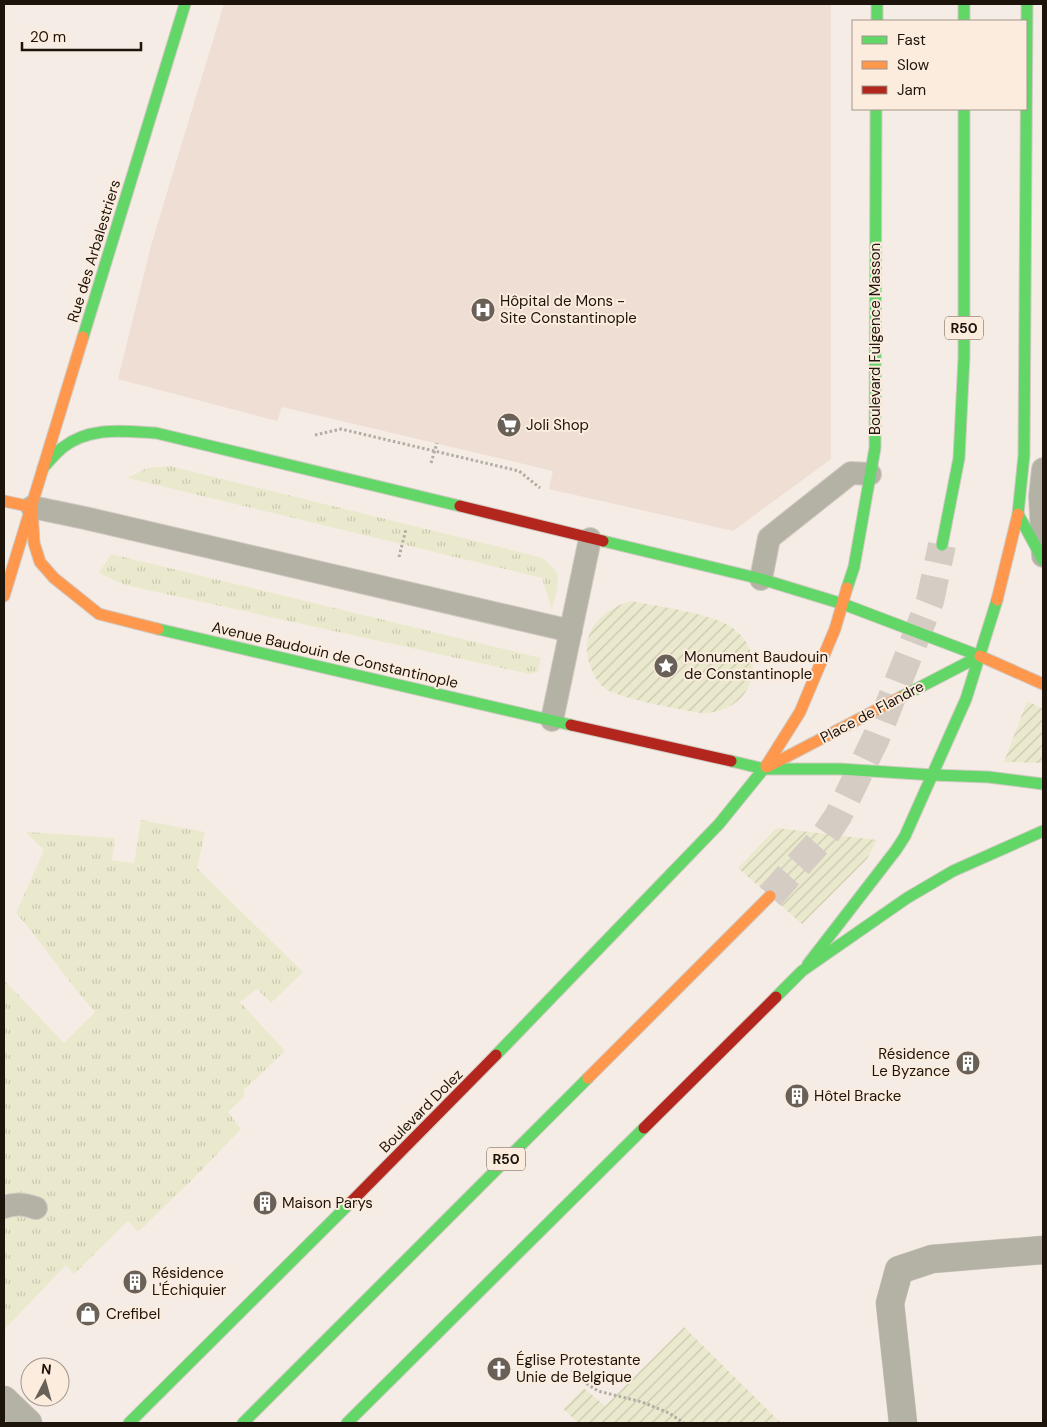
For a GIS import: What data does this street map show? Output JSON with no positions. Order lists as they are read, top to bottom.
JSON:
{
  "streets": {
    "main road": [
      "Rue des Arbalestriers",
      "R50",
      "Boulevard Fulgence Masson",
      "Avenue Baudouin de Constantinople",
      "Place de Flandre",
      "Boulevard Dolez"
    ]
  },
  "crossings": [
    ["Rue des Arbalestriers", "Avenue Baudouin de Constantinople"],
    ["Boulevard Fulgence Masson", "Place de Flandre"],
    ["Avenue Baudouin de Constantinople", "Place de Flandre"],
    ["Place de Flandre", "Boulevard Dolez"]
  ],
  "places": {
    "hospital": ["Hôpital de Mons - Site Constantinople"],
    "supermarket": ["Joli Shop"],
    "place": ["Monument Baudouin de Constantinople"],
    "building": [
      "Résidence Le Byzance",
      "Hôtel Bracke",
      "Maison Parys",
      "Résidence L'Échiquier"
    ],
    "shop": ["Crefibel"],
    "church": ["Église Protestante Unie de Belgique"]
  },
  "legend": ["Fast", "Slow", "Jam"],
  "scale_bar": "20 m",
  "north": "top"
}
